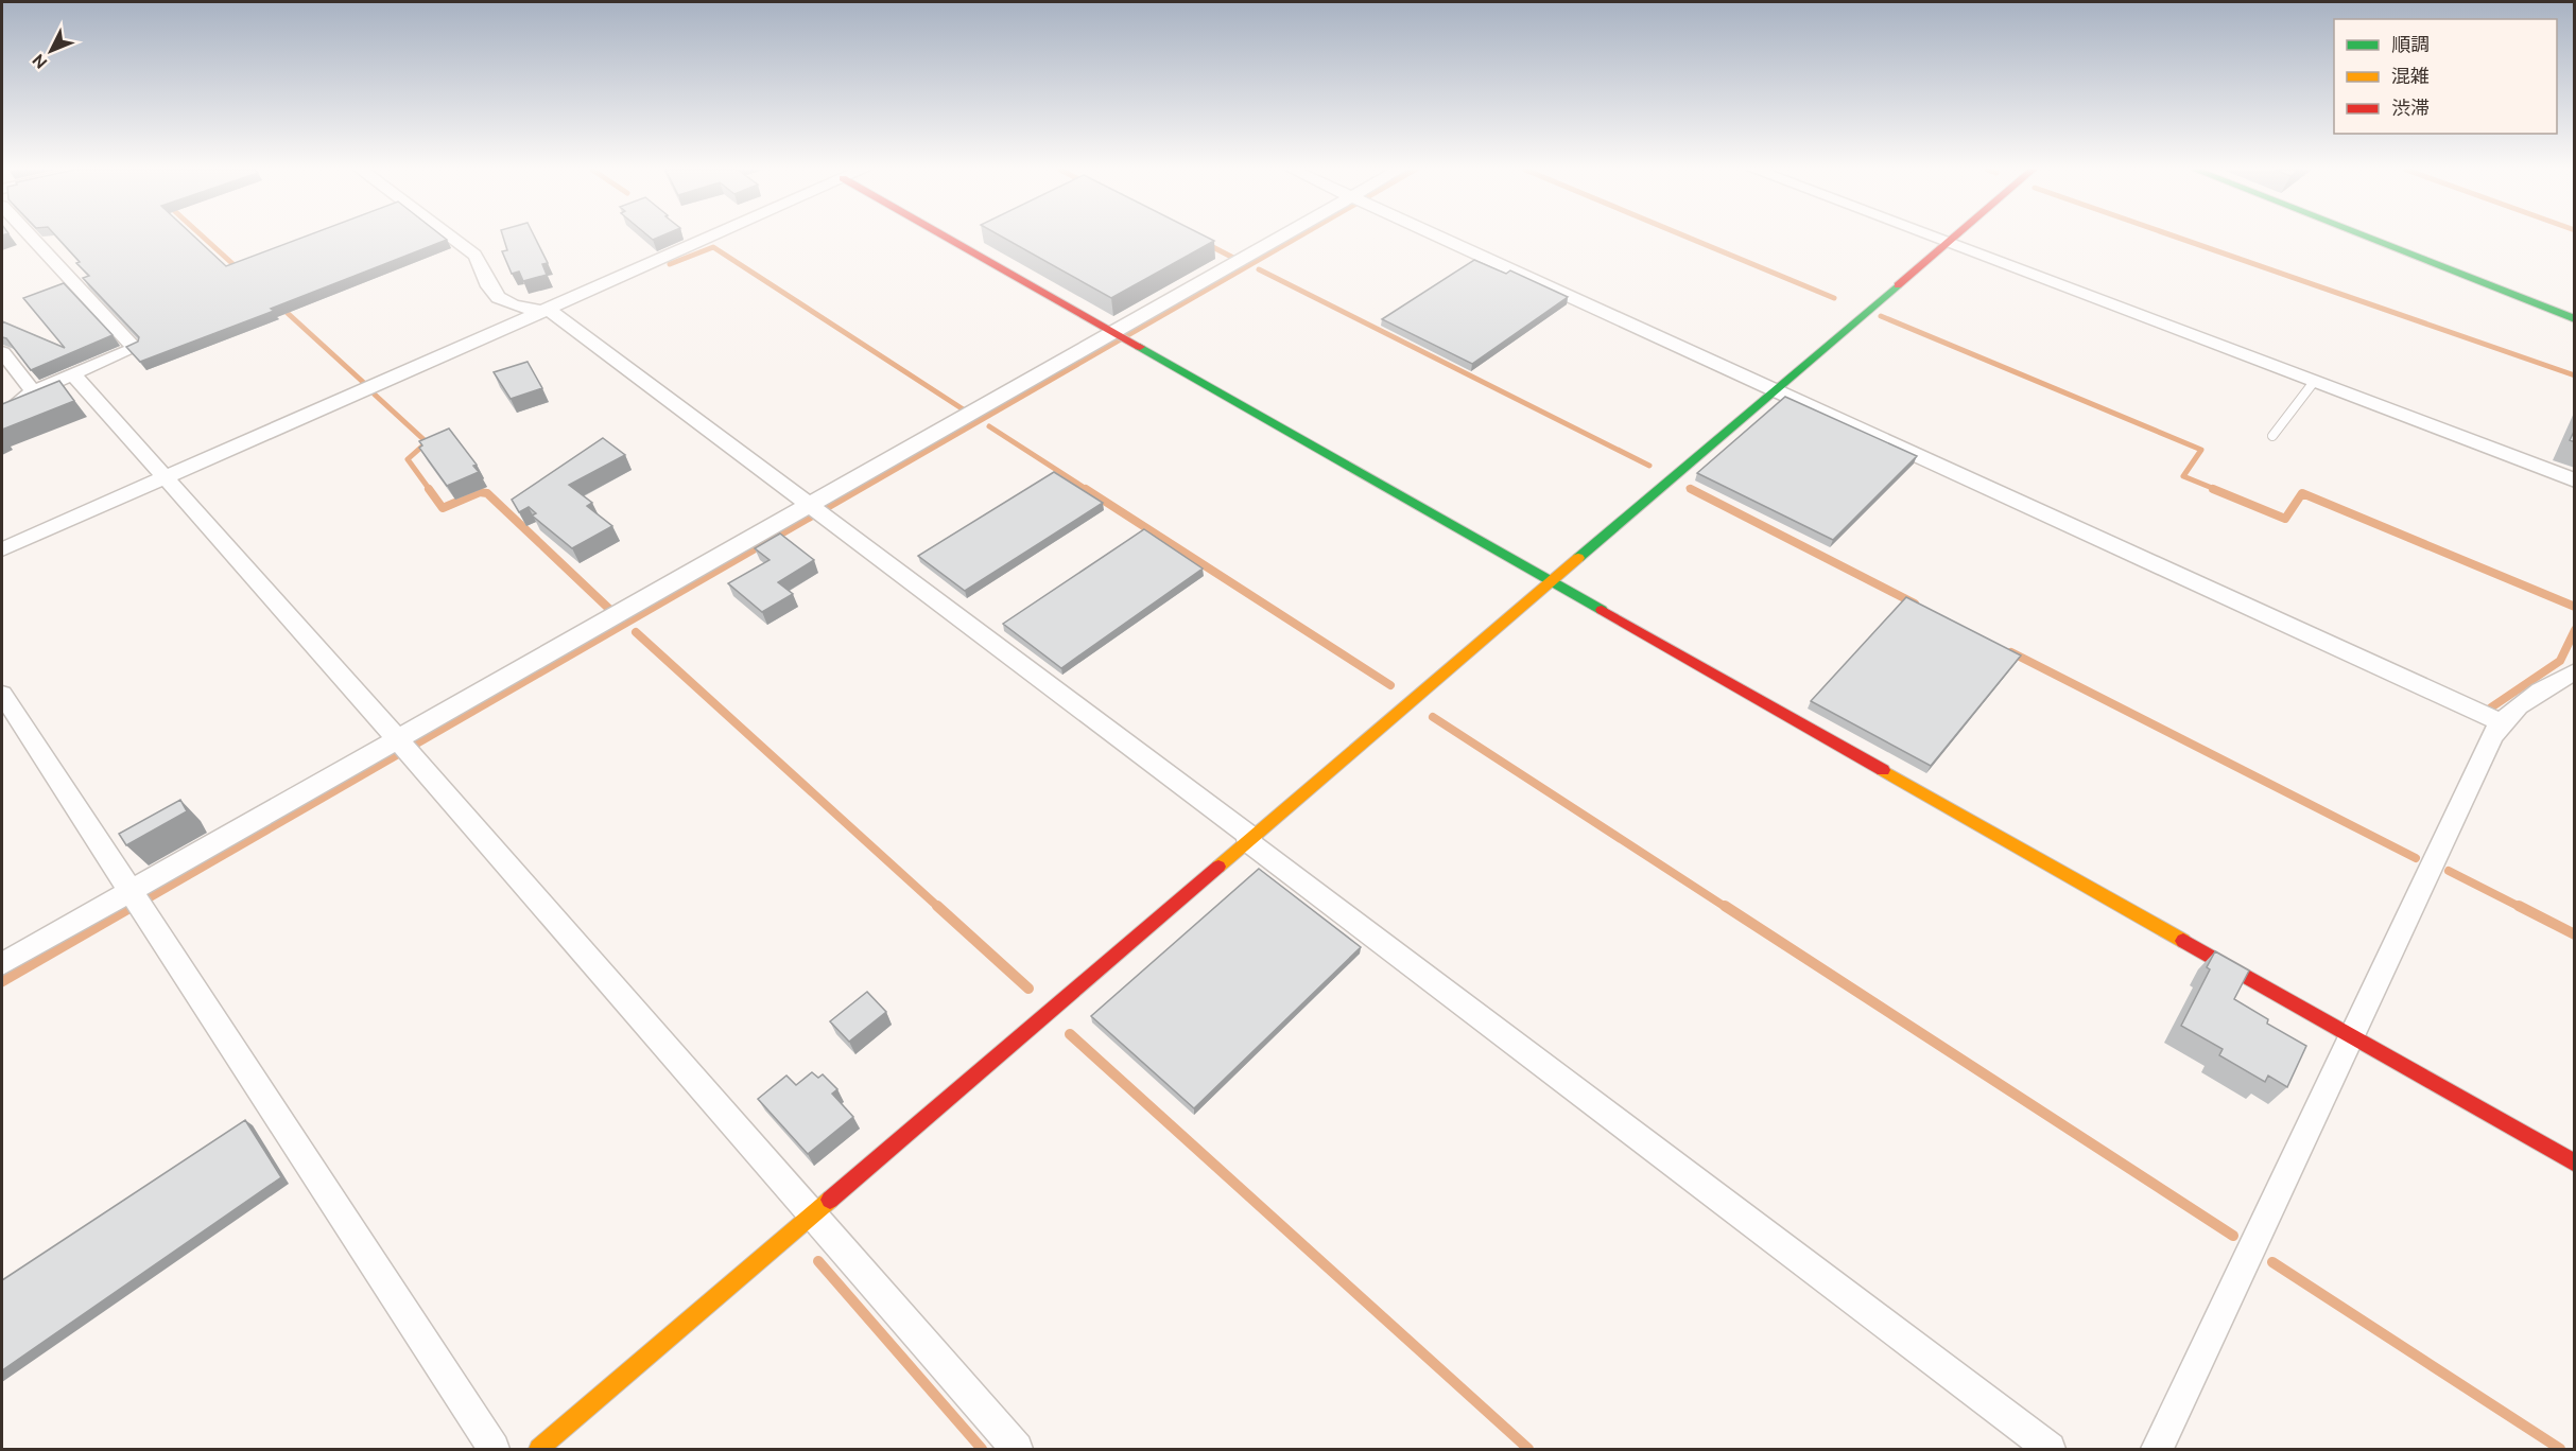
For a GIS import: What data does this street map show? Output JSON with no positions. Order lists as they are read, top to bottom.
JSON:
{
  "legend": ["順調", "混雑", "渋滞"],
  "north": "bottom left"
}
